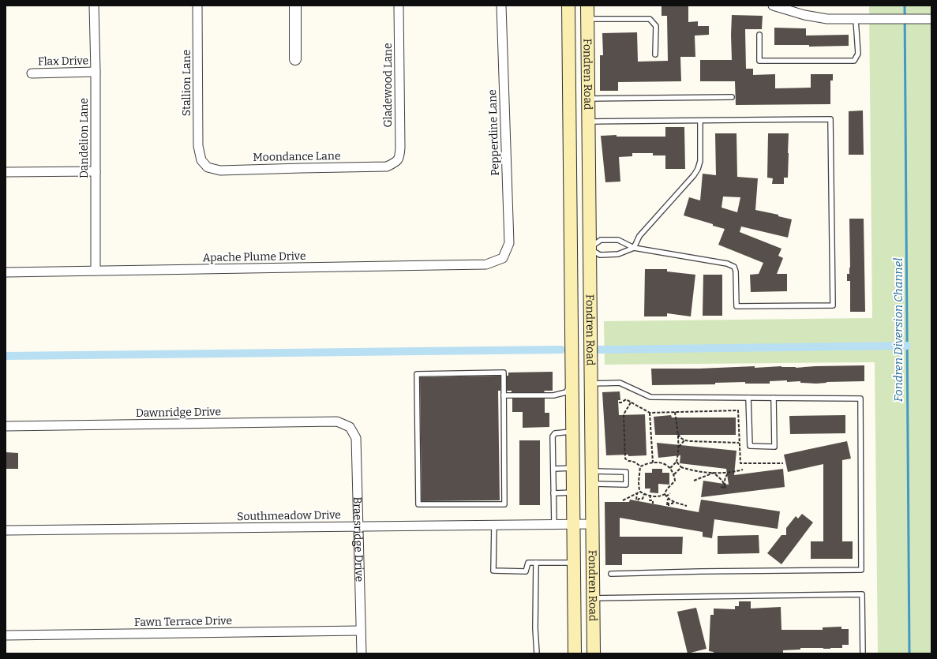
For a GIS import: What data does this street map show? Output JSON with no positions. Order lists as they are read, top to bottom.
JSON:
{
  "streets": {
    "main road": ["Fondren Road"],
    "street": [
      "Flax Drive",
      "Stallion Lane",
      "Gladewood Lane",
      "Pepperdine Lane",
      "Dandelion Lane",
      "Moondance Lane",
      "Apache Plume Drive",
      "Dawnridge Drive",
      "Southmeadow Drive",
      "Braesridge Drive",
      "Fawn Terrace Drive"
    ]
  },
  "crossings": [
    ["Flax Drive", "Dandelion Lane"],
    ["Fondren Road", "Southmeadow Drive"],
    ["Stallion Lane", "Moondance Lane"],
    ["Gladewood Lane", "Moondance Lane"],
    ["Pepperdine Lane", "Apache Plume Drive"],
    ["Dandelion Lane", "Apache Plume Drive"],
    ["Dawnridge Drive", "Braesridge Drive"],
    ["Southmeadow Drive", "Braesridge Drive"],
    ["Braesridge Drive", "Fawn Terrace Drive"]
  ],
  "water": ["Fondren Diversion Channel"]
}
